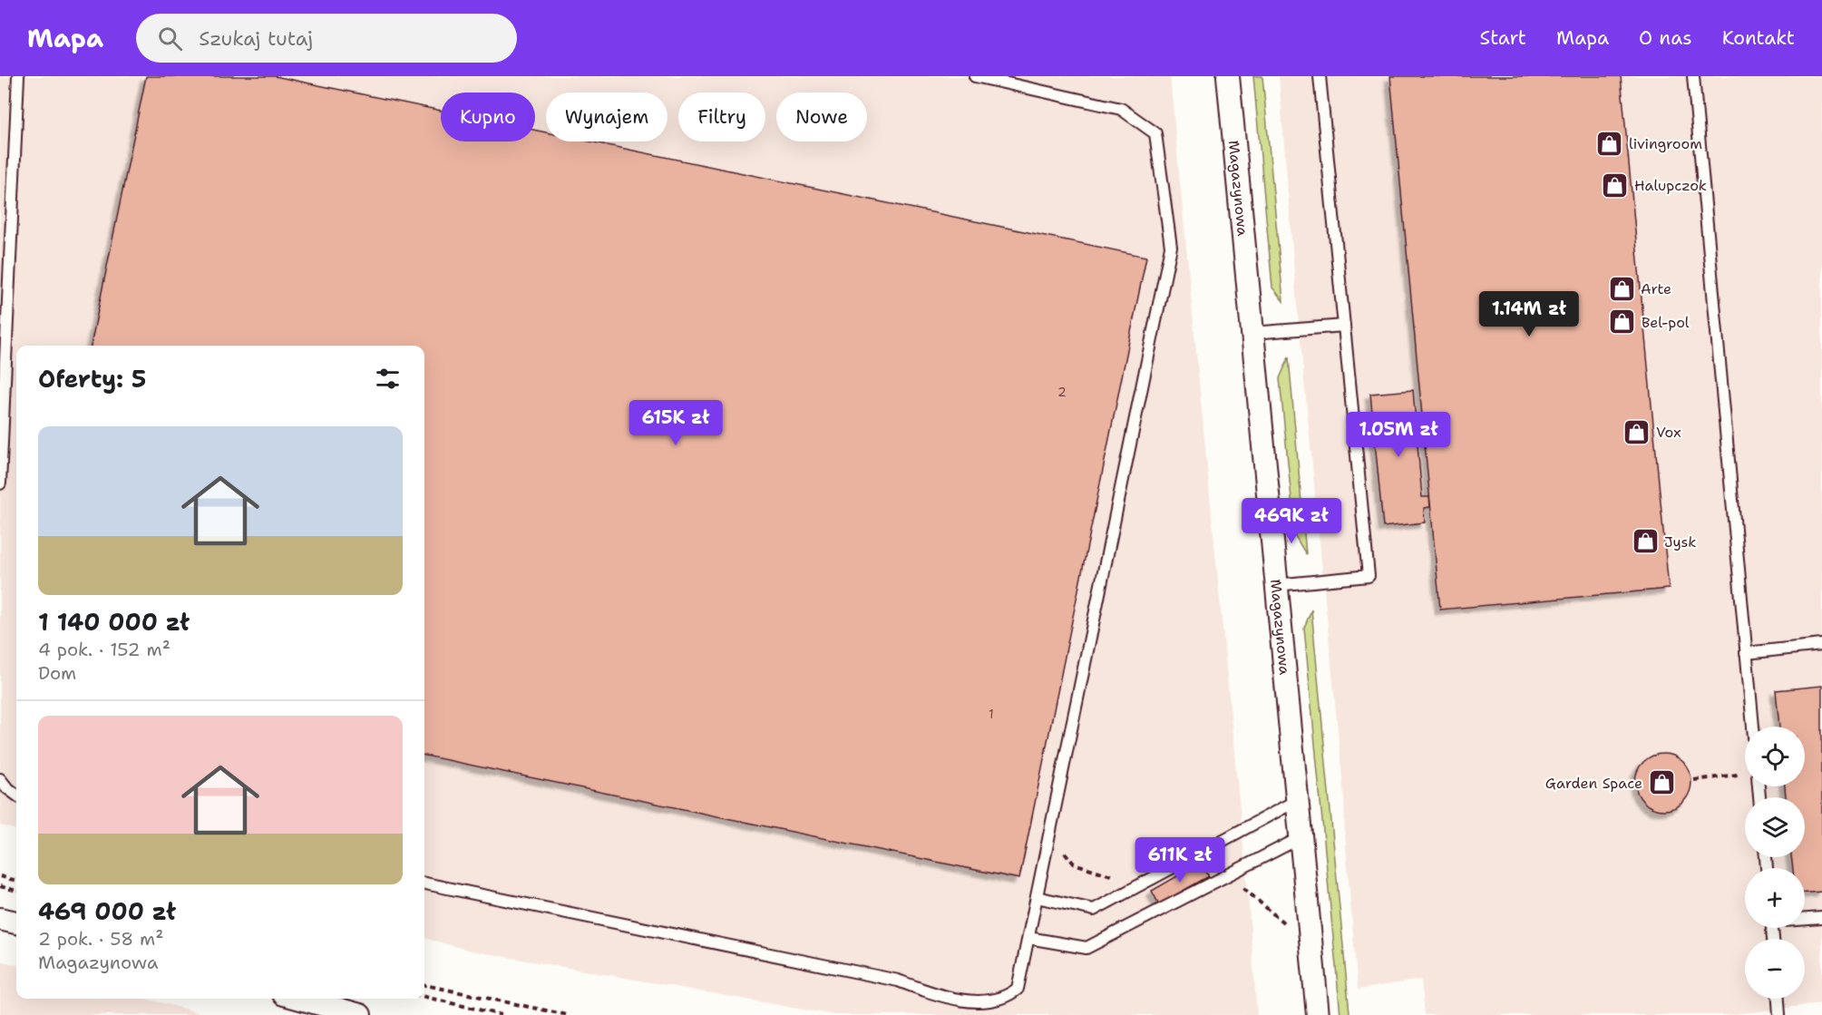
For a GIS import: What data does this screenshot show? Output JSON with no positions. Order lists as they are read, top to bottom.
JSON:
{
  "streets": {
    "street": ["Magazynowa"]
  },
  "places": {
    "shop": [
      "livingroom",
      "Halupczok",
      "Arte",
      "Bel-pol",
      "Vox",
      "Jysk",
      "Garden Space"
    ]
  },
  "house_numbers": ["2", "1"],
  "page": {
    "header": "Mapa",
    "search": "Szukaj tutaj",
    "nav": [
      "Start",
      "Mapa",
      "O nas",
      "Kontakt"
    ],
    "chip": [
      "Kupno",
      "Wynajem",
      "Filtry",
      "Nowe"
    ],
    "price": [
      "1.14M zł",
      "615K zł",
      "1.05M zł",
      "469K zł",
      "611K zł"
    ],
    "heading": "Oferty: 5",
    "list": [
      {
        "name": "1 140 000 zł",
        "note": "4 pok. · 152 m² · Dom"
      },
      {
        "name": "469 000 zł",
        "note": "2 pok. · 58 m² · Magazynowa"
      }
    ],
    "map_buttons": ["+", "−"]
  }
}
